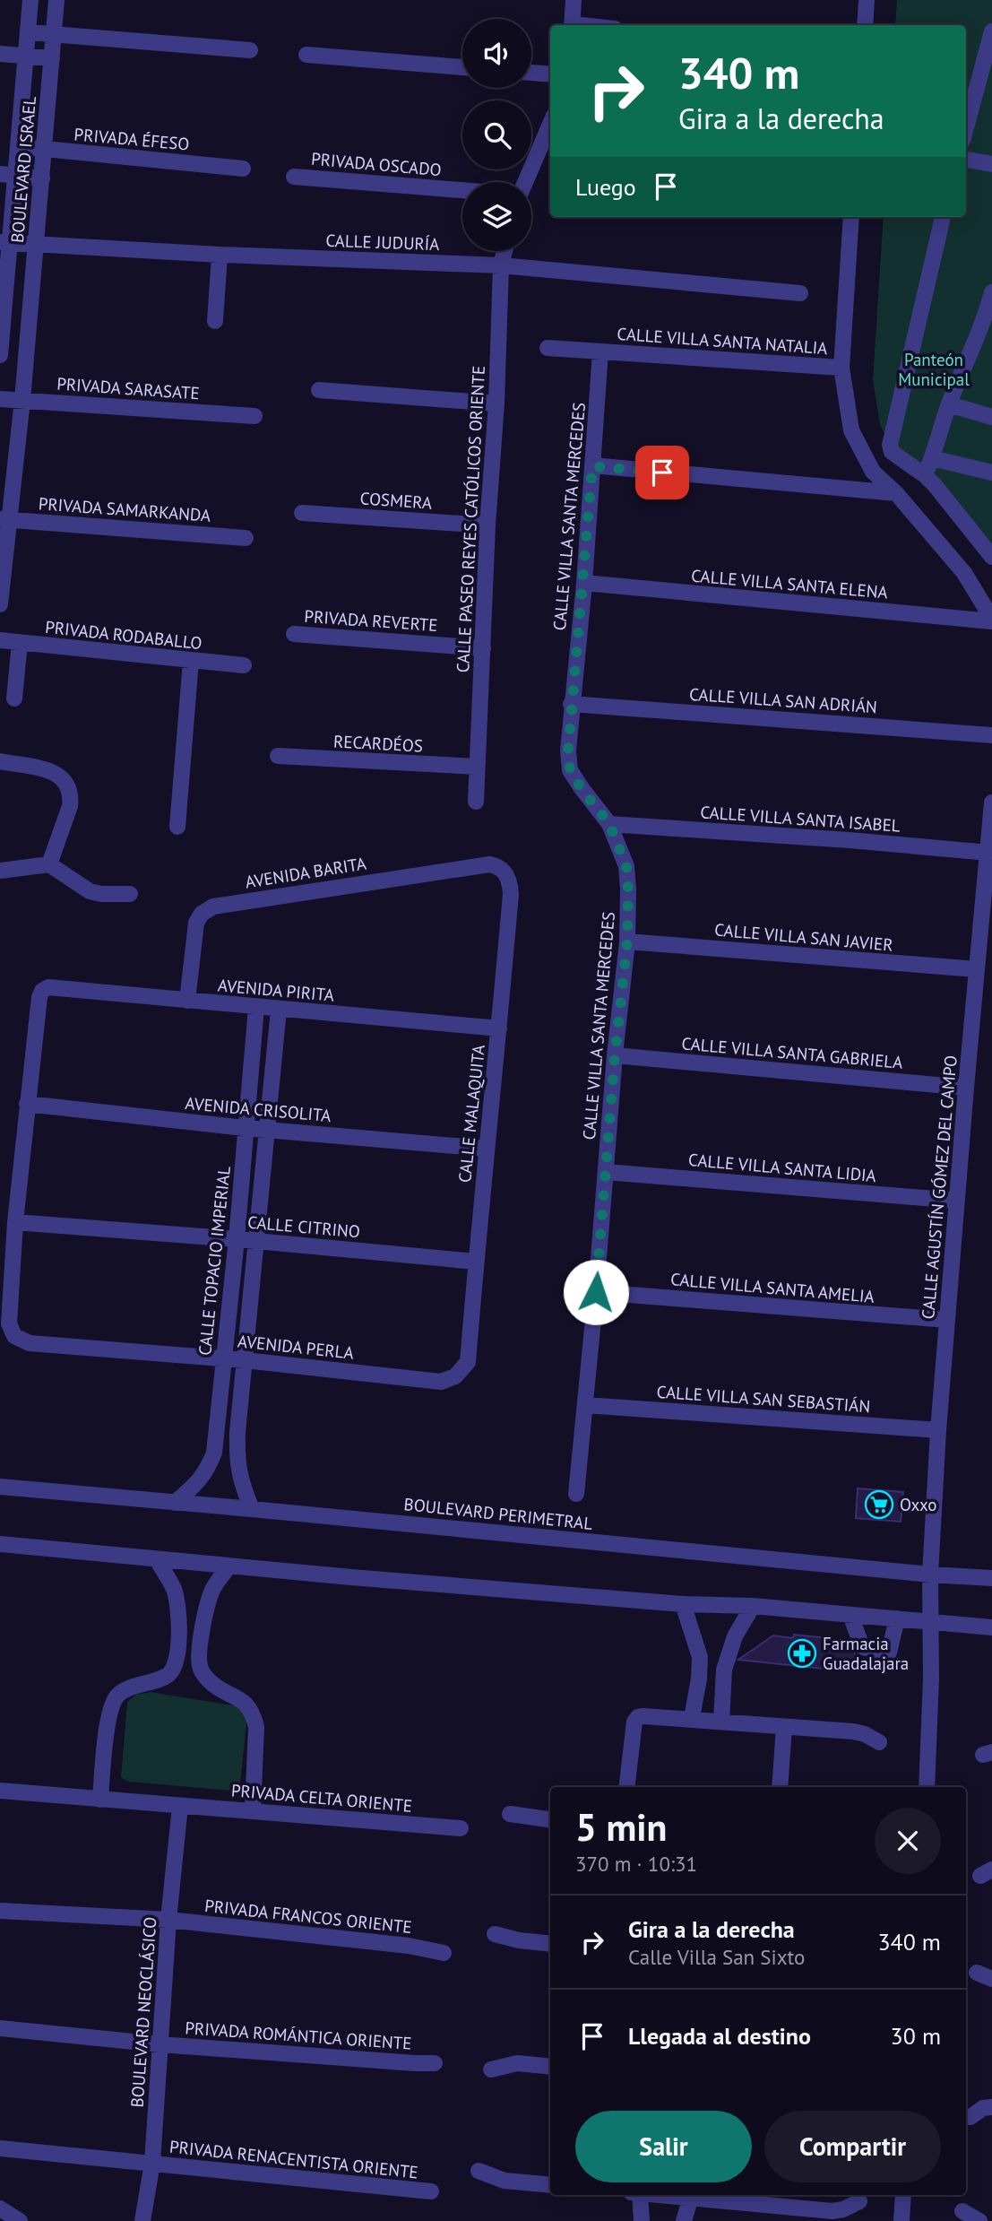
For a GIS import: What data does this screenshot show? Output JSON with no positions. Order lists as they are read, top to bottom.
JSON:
{
  "streets": {
    "street": [
      "PRIVADA ÉFESO",
      "PRIVADA OSCADO",
      "BOULEVARD ISRAEL",
      "CALLE JUDURÍA",
      "CALLE VILLA SANTA NATALIA",
      "PRIVADA SARASATE",
      "COSMERA",
      "PRIVADA SAMARKANDA",
      "CALLE VILLA SANTA MERCEDES",
      "CALLE PASEO REYES CATÓLICOS ORIENTE",
      "CALLE VILLA SANTA ELENA",
      "PRIVADA REVERTE",
      "PRIVADA RODABALLO",
      "CALLE VILLA SAN ADRIÁN",
      "RECARDÉOS",
      "CALLE VILLA SANTA ISABEL",
      "AVENIDA BARITA",
      "CALLE VILLA SAN JAVIER",
      "AVENIDA PIRITA",
      "CALLE VILLA SANTA GABRIELA",
      "AVENIDA CRISOLITA",
      "CALLE MALAQUITA",
      "CALLE VILLA SANTA LIDIA",
      "CALLE AGUSTÍN GÓMEZ DEL CAMPO",
      "CALLE CITRINO",
      "CALLE TOPACIO IMPERIAL",
      "CALLE VILLA SANTA AMELIA",
      "AVENIDA PERLA",
      "CALLE VILLA SAN SEBASTIÁN",
      "BOULEVARD PERIMETRAL",
      "PRIVADA CELTA ORIENTE",
      "PRIVADA FRANCOS ORIENTE",
      "BOULEVARD NEOCLÁSICO",
      "PRIVADA ROMÁNTICA ORIENTE",
      "PRIVADA RENACENTISTA ORIENTE"
    ]
  },
  "crossings": [
    ["PRIVADA ÉFESO", "BOULEVARD ISRAEL"],
    ["BOULEVARD ISRAEL", "CALLE JUDURÍA"],
    ["BOULEVARD ISRAEL", "PRIVADA SARASATE"],
    ["BOULEVARD ISRAEL", "PRIVADA SAMARKANDA"],
    ["CALLE JUDURÍA", "CALLE PASEO REYES CATÓLICOS ORIENTE"],
    ["CALLE VILLA SANTA NATALIA", "CALLE VILLA SANTA MERCEDES"],
    ["COSMERA", "CALLE PASEO REYES CATÓLICOS ORIENTE"],
    ["CALLE VILLA SANTA MERCEDES", "CALLE VILLA SANTA ELENA"],
    ["CALLE VILLA SANTA MERCEDES", "CALLE VILLA SAN ADRIÁN"],
    ["CALLE VILLA SANTA MERCEDES", "CALLE VILLA SANTA ISABEL"],
    ["CALLE VILLA SANTA MERCEDES", "CALLE VILLA SAN JAVIER"],
    ["CALLE VILLA SANTA MERCEDES", "CALLE VILLA SANTA GABRIELA"],
    ["CALLE VILLA SANTA MERCEDES", "CALLE VILLA SANTA LIDIA"],
    ["CALLE VILLA SANTA MERCEDES", "CALLE VILLA SANTA AMELIA"],
    ["CALLE VILLA SANTA MERCEDES", "CALLE VILLA SAN SEBASTIÁN"],
    ["CALLE PASEO REYES CATÓLICOS ORIENTE", "PRIVADA REVERTE"],
    ["CALLE PASEO REYES CATÓLICOS ORIENTE", "RECARDÉOS"],
    ["CALLE VILLA SANTA ISABEL", "CALLE AGUSTÍN GÓMEZ DEL CAMPO"],
    ["AVENIDA BARITA", "AVENIDA PIRITA"],
    ["AVENIDA BARITA", "CALLE MALAQUITA"],
    ["CALLE VILLA SAN JAVIER", "CALLE AGUSTÍN GÓMEZ DEL CAMPO"],
    ["AVENIDA PIRITA", "AVENIDA CRISOLITA"],
    ["AVENIDA PIRITA", "CALLE MALAQUITA"],
    ["AVENIDA PIRITA", "CALLE TOPACIO IMPERIAL"],
    ["CALLE VILLA SANTA GABRIELA", "CALLE AGUSTÍN GÓMEZ DEL CAMPO"],
    ["AVENIDA CRISOLITA", "CALLE MALAQUITA"],
    ["AVENIDA CRISOLITA", "CALLE TOPACIO IMPERIAL"],
    ["CALLE MALAQUITA", "CALLE CITRINO"],
    ["CALLE MALAQUITA", "AVENIDA PERLA"],
    ["CALLE VILLA SANTA LIDIA", "CALLE AGUSTÍN GÓMEZ DEL CAMPO"],
    ["CALLE AGUSTÍN GÓMEZ DEL CAMPO", "CALLE VILLA SANTA AMELIA"],
    ["CALLE AGUSTÍN GÓMEZ DEL CAMPO", "CALLE VILLA SAN SEBASTIÁN"],
    ["CALLE AGUSTÍN GÓMEZ DEL CAMPO", "BOULEVARD PERIMETRAL"],
    ["CALLE CITRINO", "CALLE TOPACIO IMPERIAL"],
    ["CALLE CITRINO", "AVENIDA PERLA"],
    ["CALLE TOPACIO IMPERIAL", "AVENIDA PERLA"],
    ["CALLE TOPACIO IMPERIAL", "BOULEVARD PERIMETRAL"],
    ["PRIVADA CELTA ORIENTE", "BOULEVARD NEOCLÁSICO"],
    ["PRIVADA FRANCOS ORIENTE", "BOULEVARD NEOCLÁSICO"],
    ["BOULEVARD NEOCLÁSICO", "PRIVADA ROMÁNTICA ORIENTE"],
    ["BOULEVARD NEOCLÁSICO", "PRIVADA RENACENTISTA ORIENTE"]
  ],
  "parks": ["Panteón Municipal"],
  "places": {
    "supermarket": ["Oxxo"],
    "pharmacy": ["Farmacia Guadalajara"]
  },
  "page": {
    "turn": ["340 m", "Gira a la derecha"],
    "then": "Luego",
    "heading": ["5 min", "370 m · 10:31"],
    "list": [
      {
        "name": "Gira a la derecha",
        "note": "Calle Villa San Sixto",
        "value": "340 m"
      },
      {
        "name": "Llegada al destino",
        "value": "30 m"
      }
    ],
    "buttons": ["Salir", "Compartir"]
  }
}
